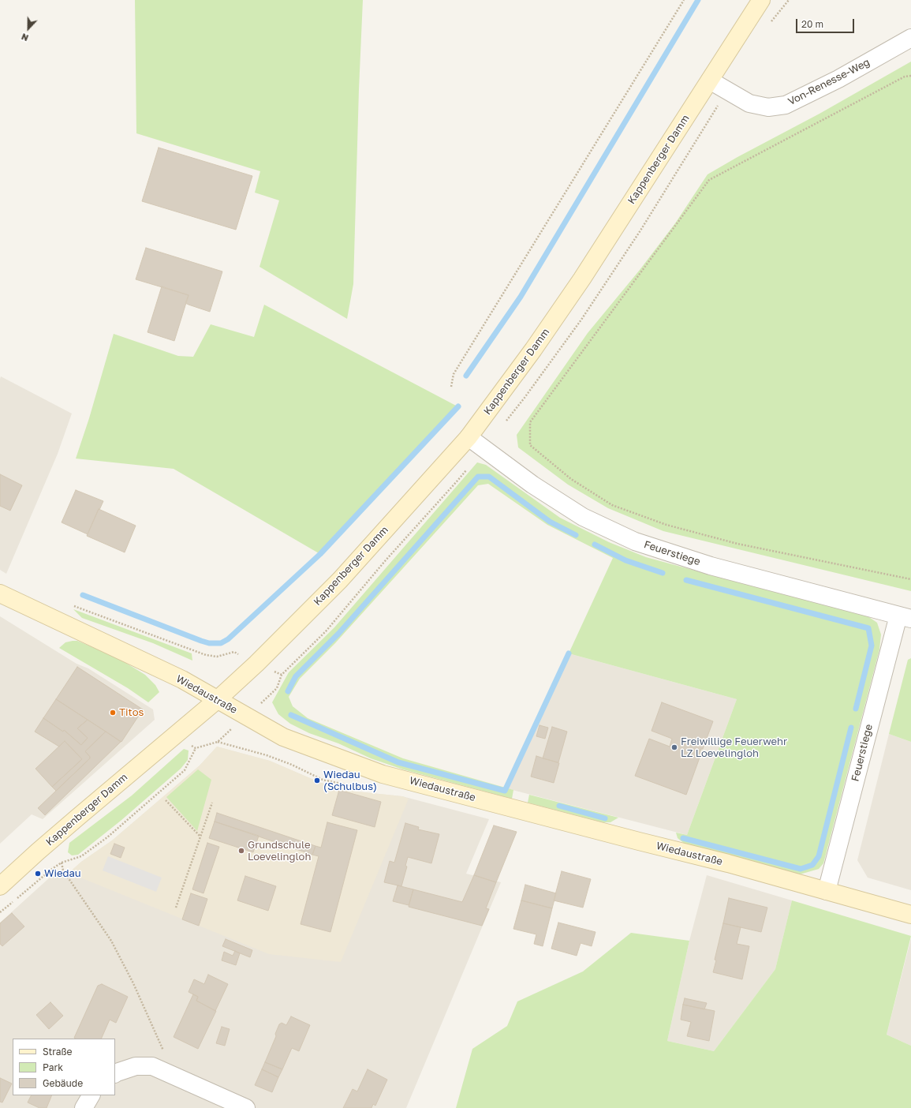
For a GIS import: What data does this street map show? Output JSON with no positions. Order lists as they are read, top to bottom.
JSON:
{
  "streets": {
    "main road": ["Kappenberger Damm", "Wiedaustraße"],
    "street": ["Von-Renesse-Weg", "Feuerstiege"]
  },
  "crossings": [
    ["Von-Renesse-Weg", "Kappenberger Damm"],
    ["Kappenberger Damm", "Feuerstiege"],
    ["Kappenberger Damm", "Wiedaustraße"],
    ["Feuerstiege", "Wiedaustraße"]
  ],
  "places": [
    "Titos",
    "Freiwillige Feuerwehr LZ Loevelingloh",
    "Wiedau (Schulbus)",
    "Grundschule Loevelingloh",
    "Wiedau"
  ],
  "legend": ["Straße", "Park", "Gebäude"],
  "scale_bar": "20 m",
  "north": "bottom"
}
